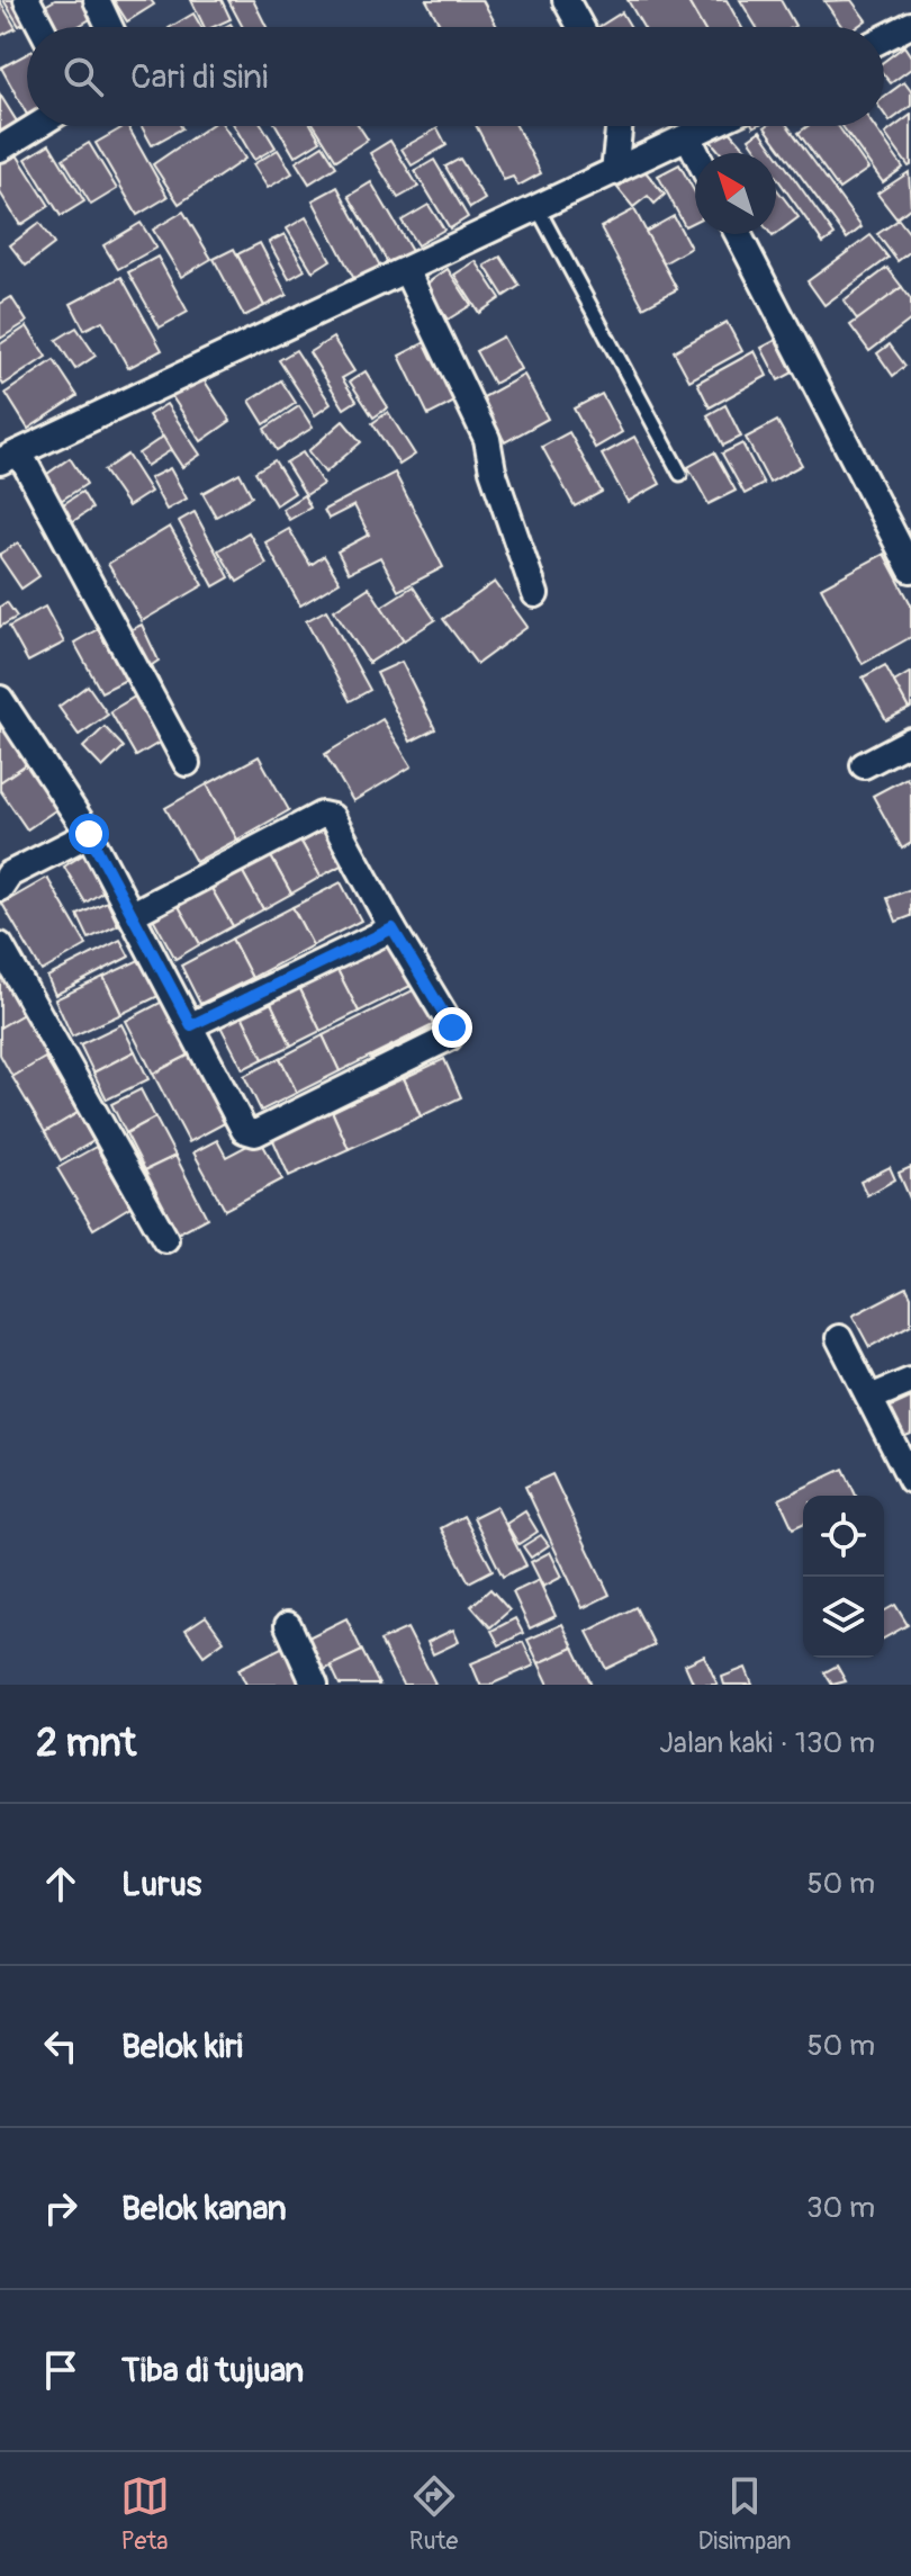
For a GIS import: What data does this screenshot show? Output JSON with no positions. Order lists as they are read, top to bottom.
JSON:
{
  "north": "top left",
  "page": {
    "search": "Cari di sini",
    "heading": ["2 mnt", "Jalan kaki · 130 m"],
    "list": [
      ["Lurus", "50 m"],
      ["Belok kiri", "50 m"],
      ["Belok kanan", "30 m"],
      "Tiba di tujuan"
    ],
    "nav": ["Peta", "Rute", "Disimpan"]
  }
}
